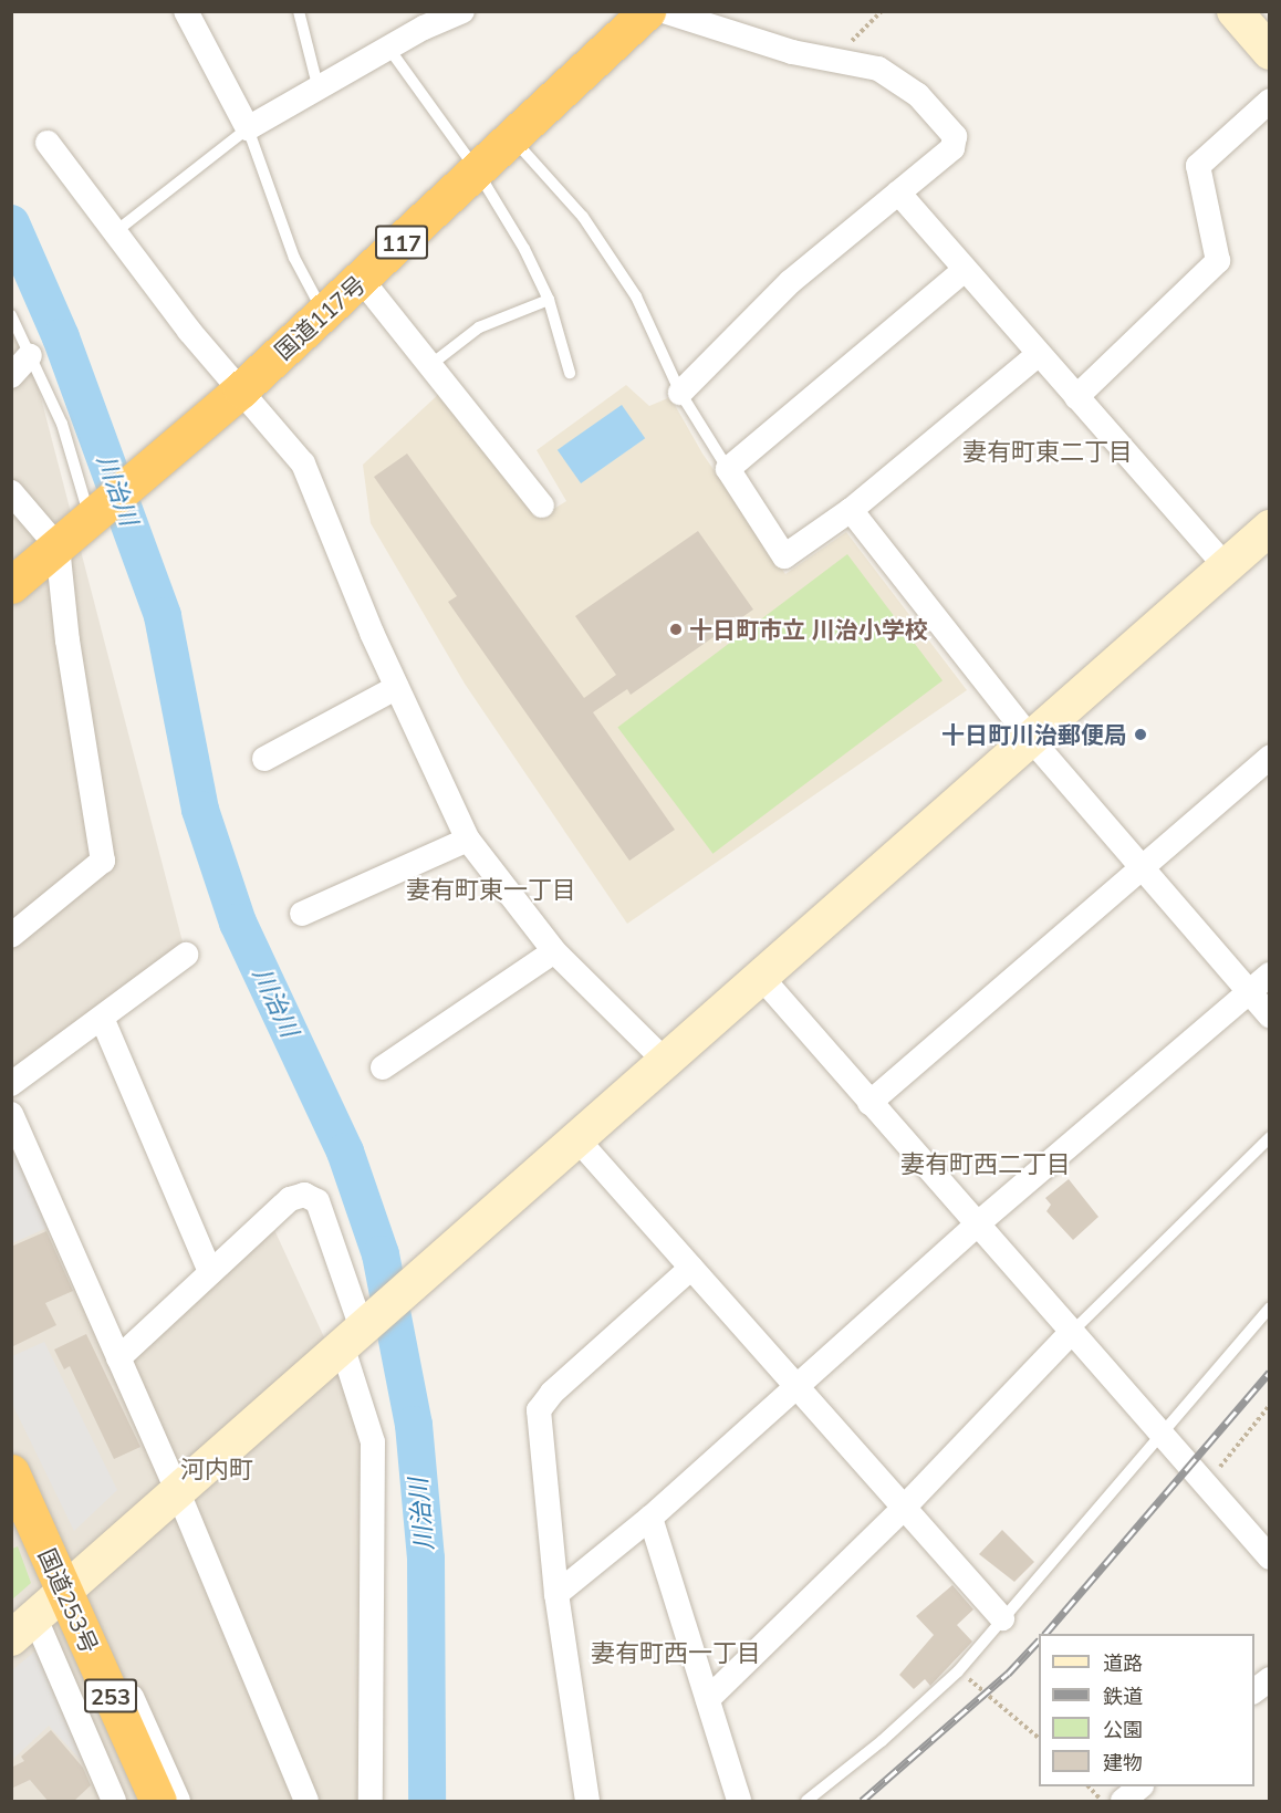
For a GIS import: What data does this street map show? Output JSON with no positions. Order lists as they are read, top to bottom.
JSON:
{
  "streets": {
    "highway": [
      "117",
      "国道117号",
      "国道253号",
      "253"
    ]
  },
  "districts": [
    "妻有町東二丁目",
    "妻有町東一丁目",
    "妻有町西二丁目",
    "河内町",
    "妻有町西一丁目"
  ],
  "water": ["川治川"],
  "places": ["十日町市立 川治小学校", "十日町川治郵便局"],
  "legend": [
    "道路",
    "鉄道",
    "公園",
    "建物"
  ]
}
